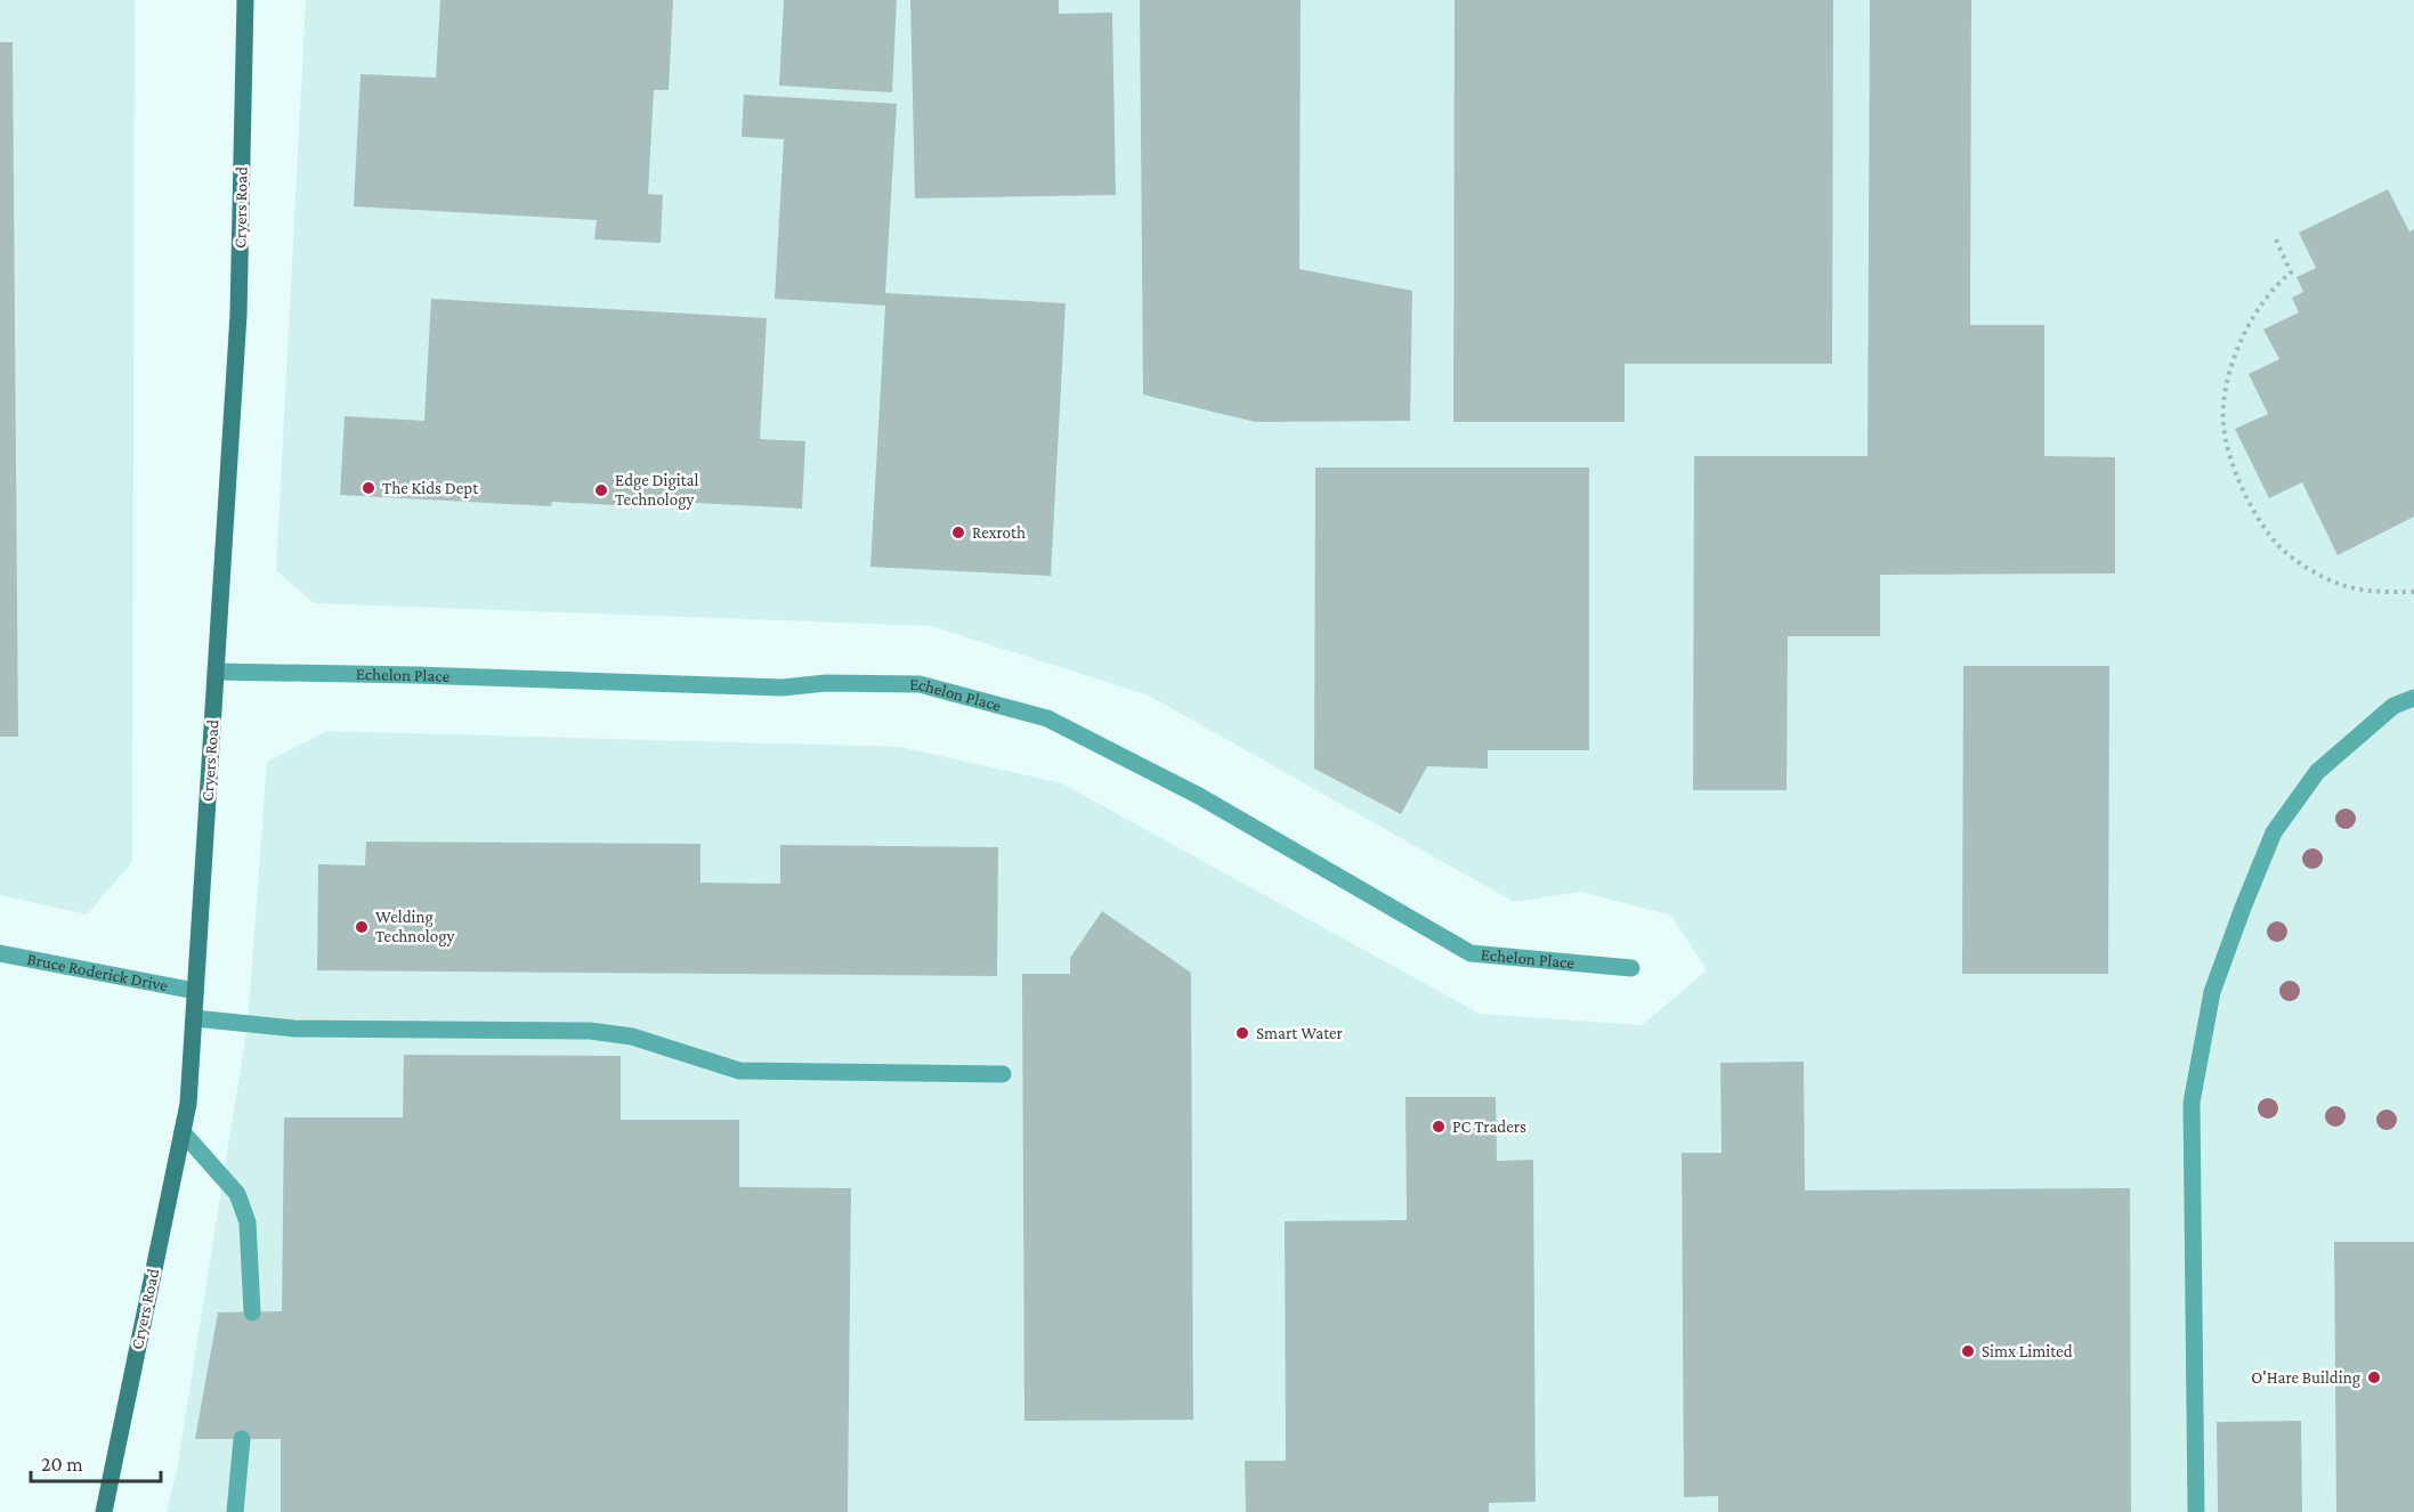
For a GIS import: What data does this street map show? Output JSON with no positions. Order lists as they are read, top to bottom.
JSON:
{
  "streets": {
    "main road": ["Cryers Road"],
    "street": ["Echelon Place", "Bruce Roderick Drive"]
  },
  "crossings": [
    ["Cryers Road", "Echelon Place"],
    ["Cryers Road", "Bruce Roderick Drive"]
  ],
  "places": [
    "The Kids Dept",
    "Edge Digital Technology",
    "Rexroth",
    "Welding Technology",
    "Smart Water",
    "PC Traders",
    "Simx Limited",
    "O'Hare Building"
  ],
  "scale_bar": "20 m"
}
